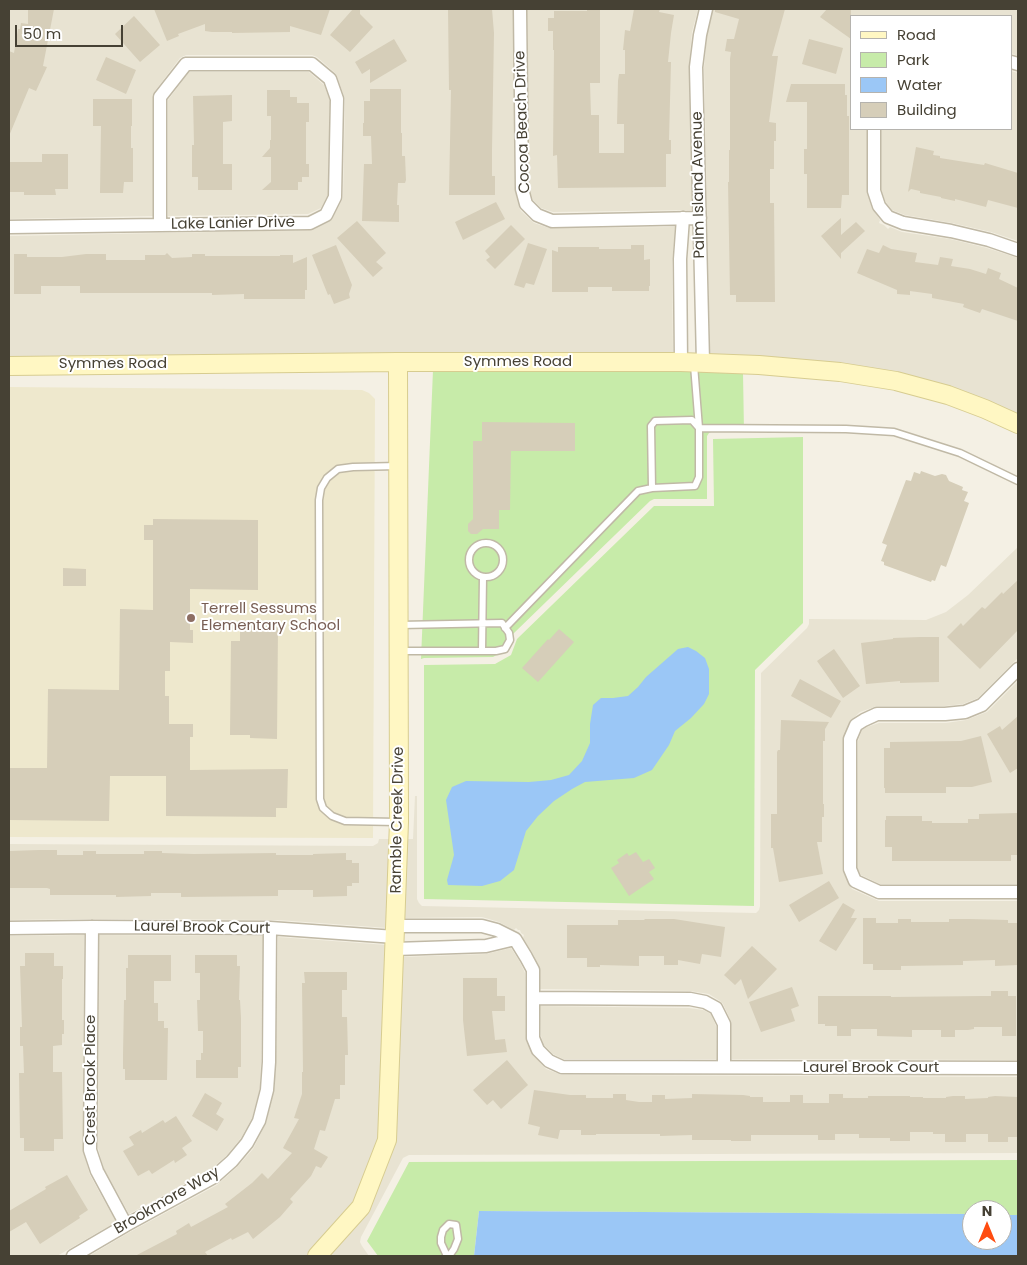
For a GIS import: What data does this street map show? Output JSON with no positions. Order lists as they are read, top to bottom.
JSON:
{
  "streets": {
    "street": [
      "Cocoa Beach Drive",
      "Palm Island Avenue",
      "Lake Lanier Drive",
      "Symmes Road",
      "Ramble Creek Drive",
      "Laurel Brook Court",
      "Crest Brook Place",
      "Brookmore Way"
    ]
  },
  "crossings": [
    ["Cocoa Beach Drive", "Palm Island Avenue"],
    ["Palm Island Avenue", "Symmes Road"],
    ["Symmes Road", "Ramble Creek Drive"],
    ["Ramble Creek Drive", "Laurel Brook Court"],
    ["Laurel Brook Court", "Crest Brook Place"],
    ["Laurel Brook Court", "Brookmore Way"],
    ["Crest Brook Place", "Brookmore Way"]
  ],
  "places": ["Terrell Sessums Elementary School"],
  "legend": [
    "Road",
    "Park",
    "Water",
    "Building"
  ],
  "scale_bar": "50 m",
  "north": "top"
}
